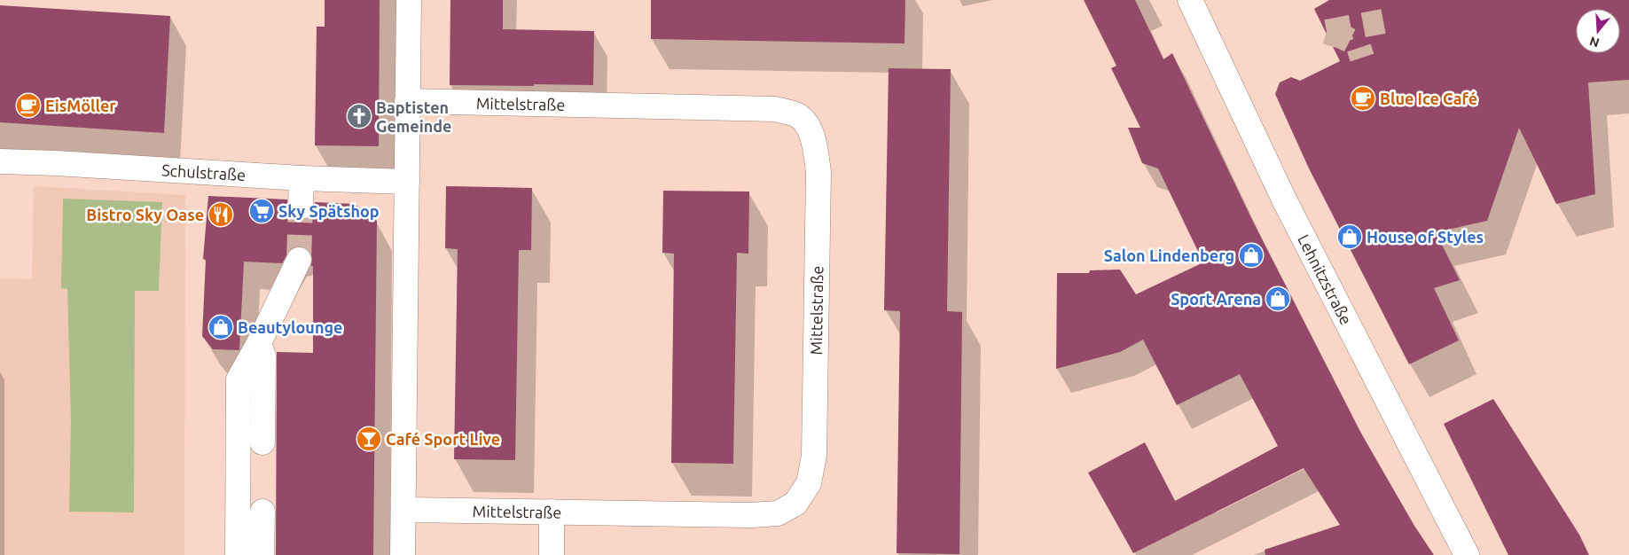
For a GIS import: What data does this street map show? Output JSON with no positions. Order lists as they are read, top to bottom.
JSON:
{
  "streets": {
    "street": ["Mittelstraße", "Schulstraße", "Lehnitzstraße"]
  },
  "places": {
    "cafe": ["Blue Ice Café", "EisMöller"],
    "church": ["Baptisten Gemeinde"],
    "supermarket": ["Sky Spätshop"],
    "restaurant": ["Bistro Sky Oase"],
    "shop": [
      "House of Styles",
      "Salon Lindenberg",
      "Sport Arena",
      "Beautylounge"
    ],
    "bar": ["Café Sport Live"]
  },
  "north": "bottom"
}
